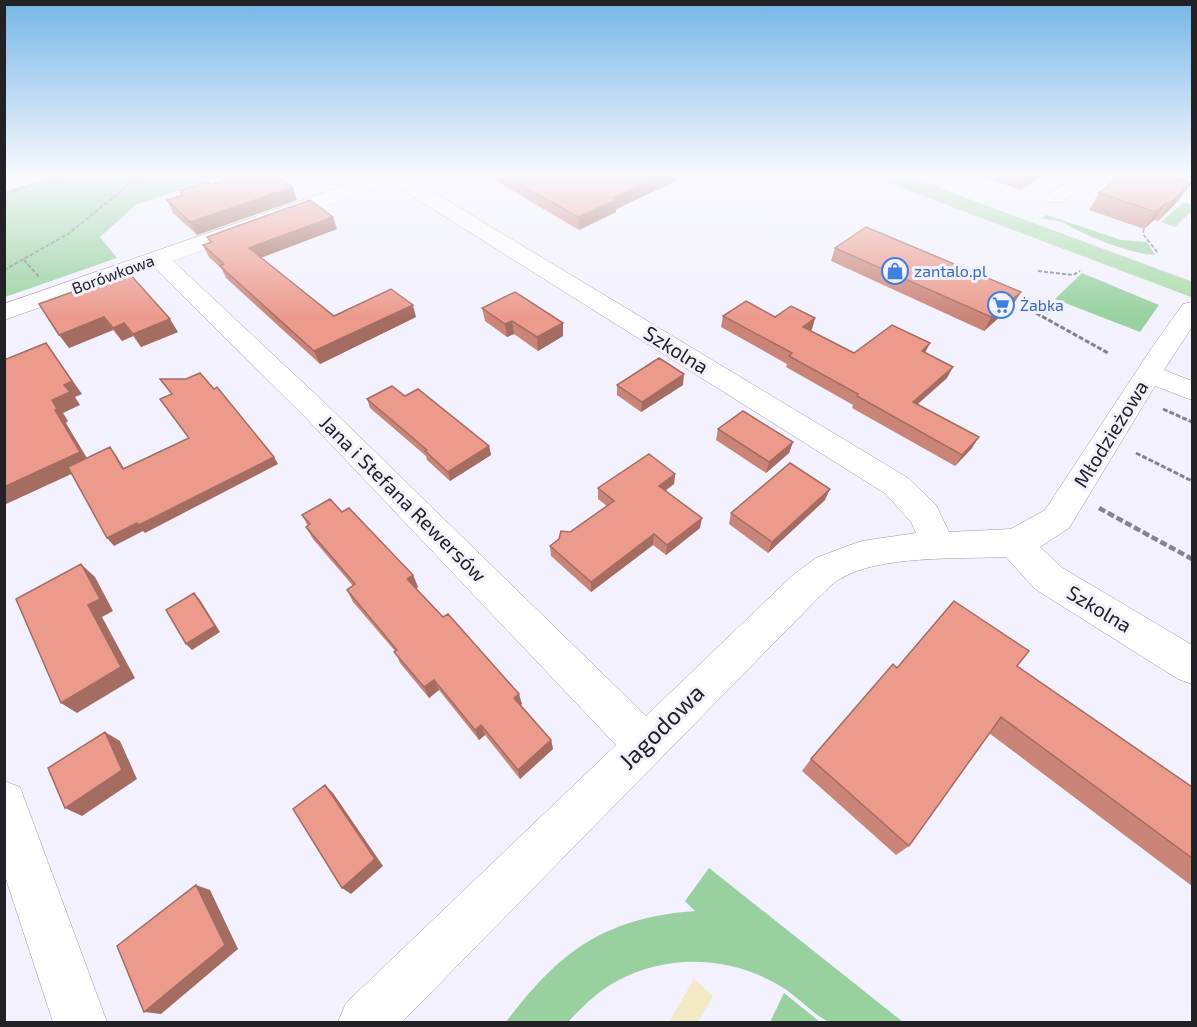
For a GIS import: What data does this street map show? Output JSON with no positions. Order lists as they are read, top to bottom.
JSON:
{
  "streets": {
    "street": [
      "Borówkowa",
      "Szkolna",
      "Młodzieżowa",
      "Jana i Stefana Rewersów",
      "Jagodowa"
    ]
  },
  "crossings": [
    ["Borówkowa", "Jana i Stefana Rewersów"],
    ["Szkolna", "Młodzieżowa"],
    ["Szkolna", "Jagodowa"],
    ["Młodzieżowa", "Jagodowa"],
    ["Jana i Stefana Rewersów", "Jagodowa"]
  ],
  "places": {
    "shop": ["zantalo.pl"],
    "supermarket": ["Żabka"]
  }
}
